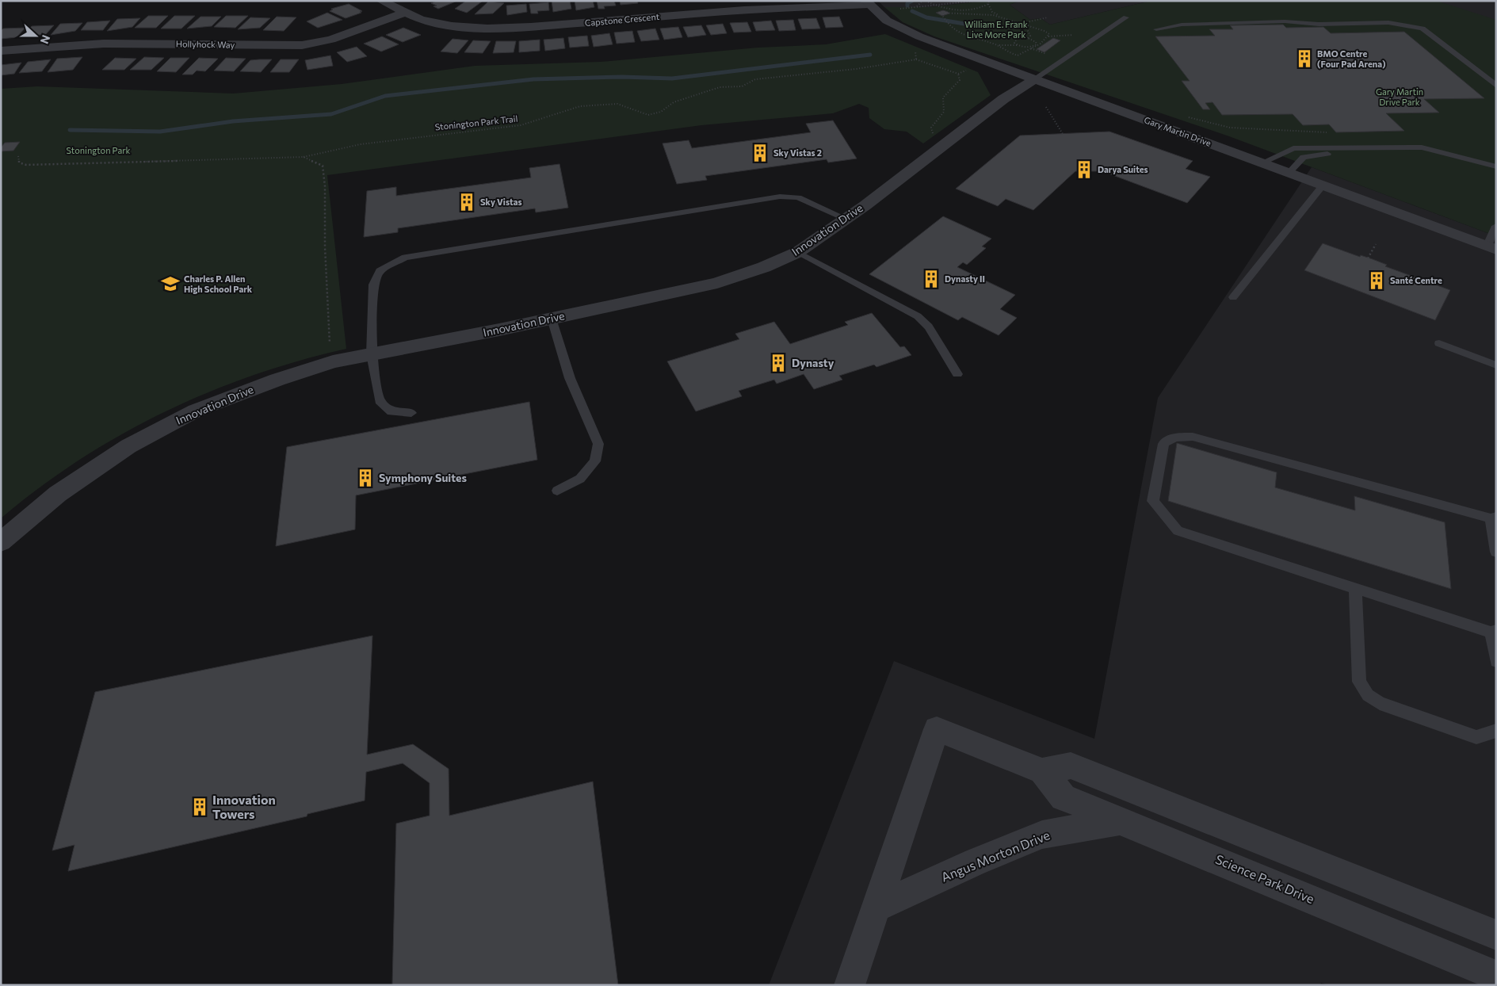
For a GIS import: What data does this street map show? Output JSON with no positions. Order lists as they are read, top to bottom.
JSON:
{
  "streets": {
    "street": [
      "Capstone Crescent",
      "Hollyhock Way",
      "Gary Martin Drive",
      "Innovation Drive",
      "Angus Morton Drive",
      "Science Park Drive"
    ],
    "path": ["Stonington Park Trail"]
  },
  "crossings": [
    ["Capstone Crescent", "Hollyhock Way"],
    ["Capstone Crescent", "Gary Martin Drive"],
    ["Stonington Park Trail", "Innovation Drive"],
    ["Gary Martin Drive", "Innovation Drive"],
    ["Angus Morton Drive", "Science Park Drive"]
  ],
  "parks": ["William E. Frank Live More Park", "Gary Martin Drive Park", "Stonington Park"],
  "places": {
    "building": [
      "BMO Centre (Four Pad Arena)",
      "Sky Vistas 2",
      "Darya Suites",
      "Sky Vistas",
      "Dynasty II",
      "Santé Centre",
      "Dynasty",
      "Symphony Suites",
      "Innovation Towers"
    ],
    "school or university": ["Charles P. Allen High School Park"]
  },
  "north": "right"
}
